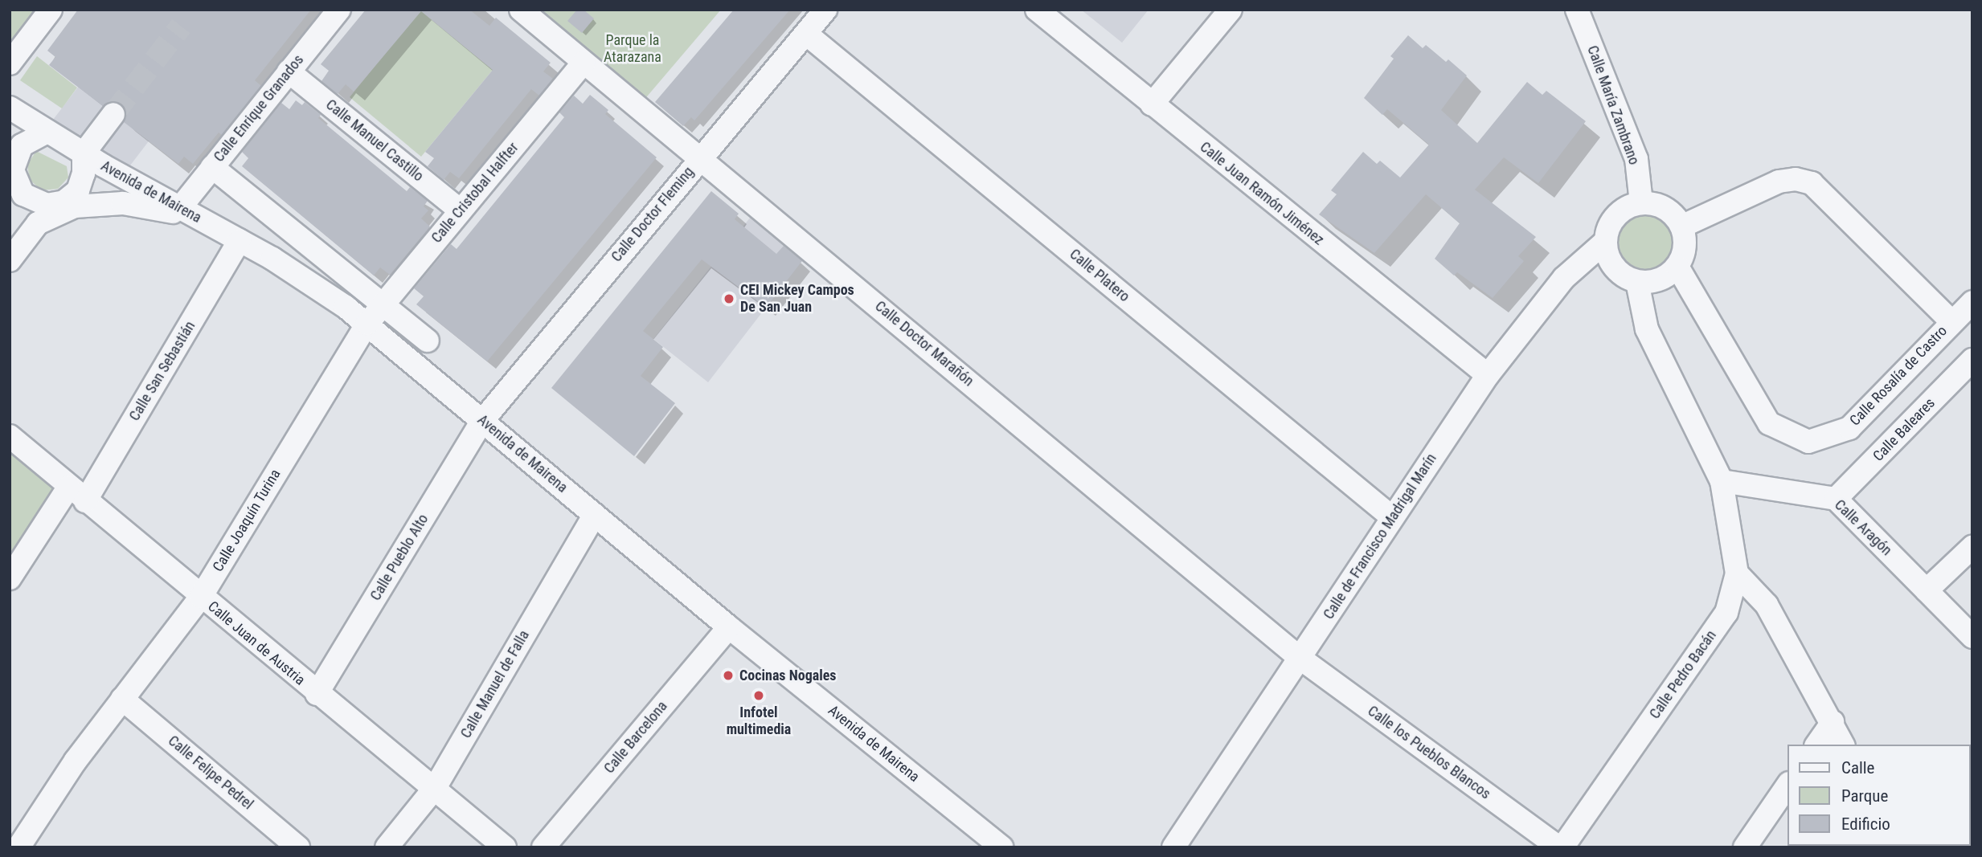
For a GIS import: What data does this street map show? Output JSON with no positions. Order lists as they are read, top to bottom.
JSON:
{
  "streets": {
    "street": [
      "Calle María Zambrano",
      "Calle Enrique Granados",
      "Calle Manuel Castillo",
      "Avenida de Mairena",
      "Calle Cristobal Halfter",
      "Calle Juan Ramón Jiménez",
      "Calle Doctor Fleming",
      "Calle Platero",
      "Calle Doctor Marañón",
      "Calle San Sebastián",
      "Calle Rosalía de Castro",
      "Calle Baleares",
      "Calle Joaquín Turina",
      "Calle Aragón",
      "Calle de Francisco Madrigal Marín",
      "Calle Pueblo Alto",
      "Calle Juan de Austria",
      "Calle Pedro Bacán",
      "Calle Manuel de Falla",
      "Calle Barcelona",
      "Calle los Pueblos Blancos",
      "Calle Felipe Pedrel"
    ]
  },
  "crossings": [
    ["Calle María Zambrano", "Calle Rosalía de Castro"],
    ["Calle María Zambrano", "Calle de Francisco Madrigal Marín"],
    ["Calle María Zambrano", "Calle Pedro Bacán"],
    ["Calle Enrique Granados", "Calle Manuel Castillo"],
    ["Calle Enrique Granados", "Avenida de Mairena"],
    ["Calle Manuel Castillo", "Calle Cristobal Halfter"],
    ["Avenida de Mairena", "Calle Cristobal Halfter"],
    ["Avenida de Mairena", "Calle Doctor Fleming"],
    ["Avenida de Mairena", "Calle San Sebastián"],
    ["Avenida de Mairena", "Calle Joaquín Turina"],
    ["Avenida de Mairena", "Calle Pueblo Alto"],
    ["Avenida de Mairena", "Calle Manuel de Falla"],
    ["Avenida de Mairena", "Calle Barcelona"],
    ["Calle Cristobal Halfter", "Calle Doctor Marañón"],
    ["Calle Cristobal Halfter", "Calle Joaquín Turina"],
    ["Calle Juan Ramón Jiménez", "Calle de Francisco Madrigal Marín"],
    ["Calle Doctor Fleming", "Calle Platero"],
    ["Calle Doctor Fleming", "Calle Doctor Marañón"],
    ["Calle Doctor Fleming", "Calle Pueblo Alto"],
    ["Calle Platero", "Calle de Francisco Madrigal Marín"],
    ["Calle Doctor Marañón", "Calle de Francisco Madrigal Marín"],
    ["Calle Doctor Marañón", "Calle los Pueblos Blancos"],
    ["Calle San Sebastián", "Calle Juan de Austria"],
    ["Calle Rosalía de Castro", "Calle de Francisco Madrigal Marín"],
    ["Calle Rosalía de Castro", "Calle Pedro Bacán"],
    ["Calle Baleares", "Calle Aragón"],
    ["Calle Joaquín Turina", "Calle Juan de Austria"],
    ["Calle Joaquín Turina", "Calle Felipe Pedrel"],
    ["Calle Aragón", "Calle Pedro Bacán"],
    ["Calle de Francisco Madrigal Marín", "Calle Pedro Bacán"],
    ["Calle de Francisco Madrigal Marín", "Calle los Pueblos Blancos"],
    ["Calle Pueblo Alto", "Calle Juan de Austria"],
    ["Calle Juan de Austria", "Calle Manuel de Falla"],
    ["Calle Pedro Bacán", "Calle los Pueblos Blancos"]
  ],
  "parks": ["Parque la Atarazana"],
  "places": ["CEI Mickey Campos De San Juan", "Cocinas Nogales", "Infotel multimedia"],
  "legend": ["Calle", "Parque", "Edificio"]
}
